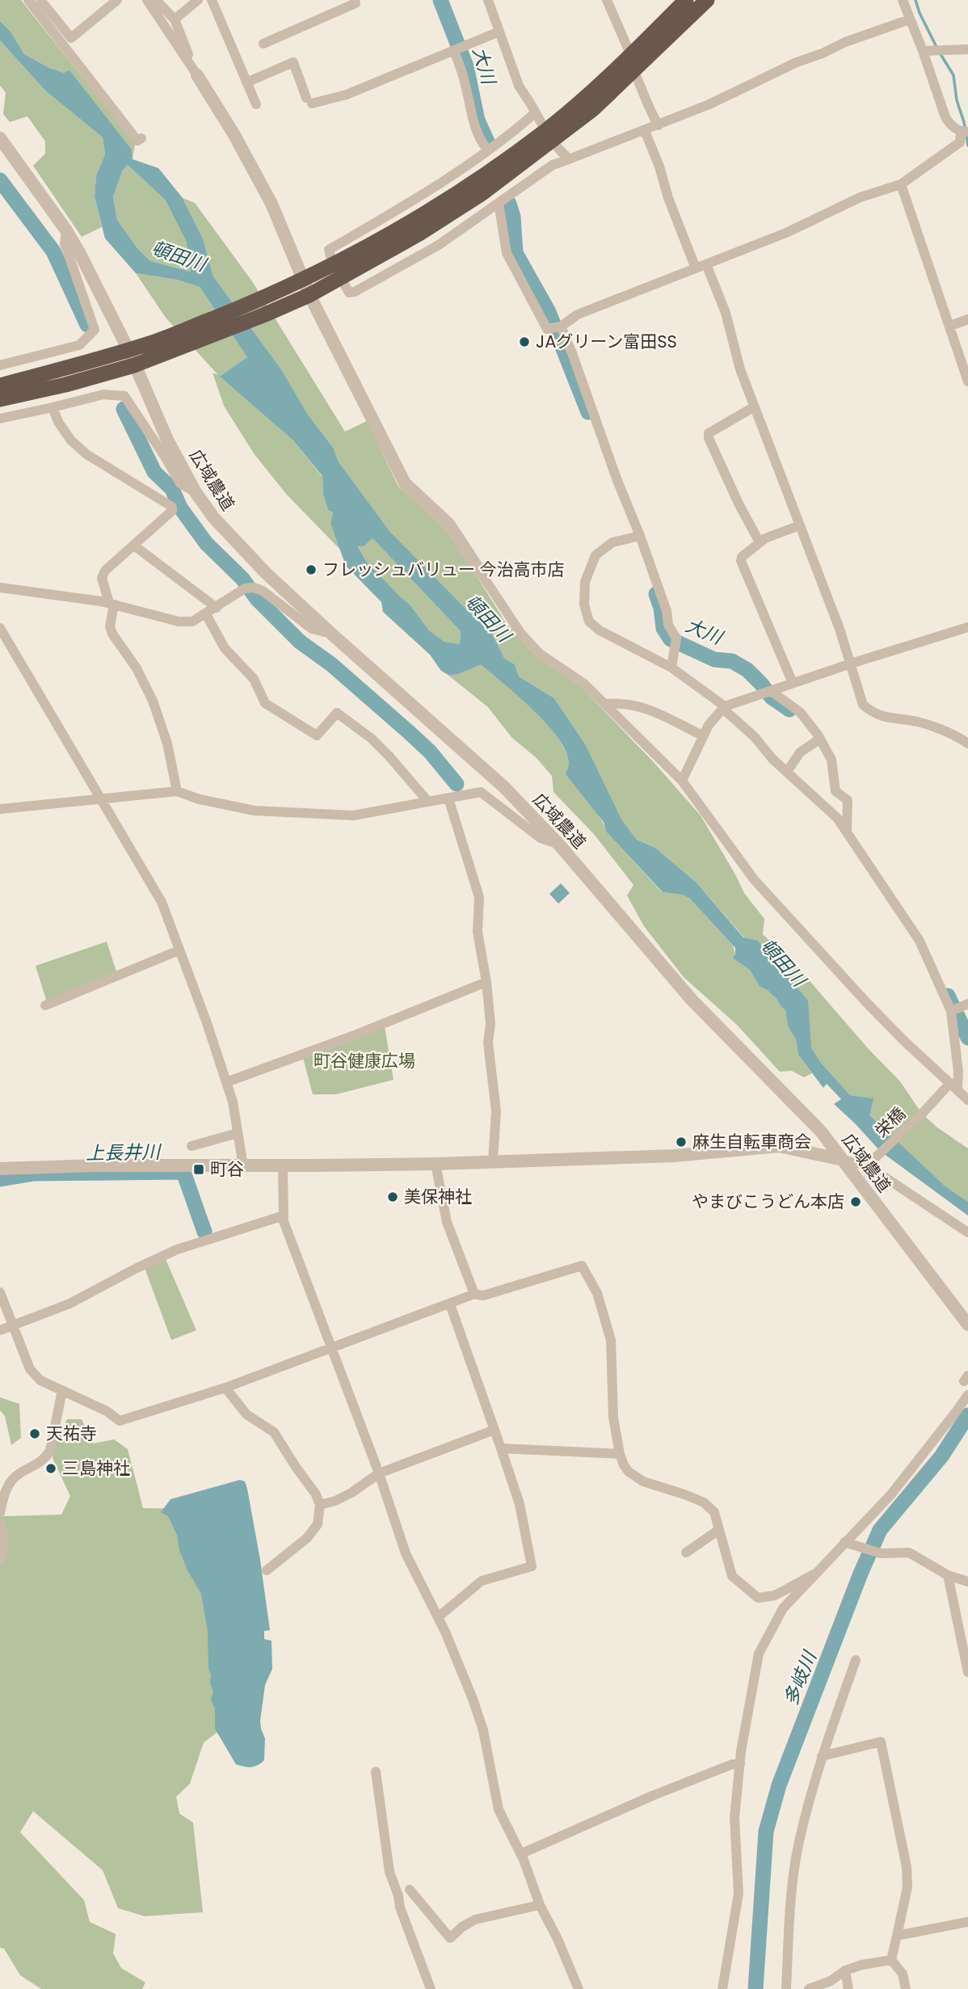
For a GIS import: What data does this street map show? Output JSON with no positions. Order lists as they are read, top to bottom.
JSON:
{
  "streets": {
    "street": ["広域農道", "栄橋"]
  },
  "water": [
    "大川",
    "頓田川",
    "上長井川",
    "多岐川"
  ],
  "parks": ["町谷健康広場"],
  "places": {
    "other": [
      "JAグリーン富田SS",
      "フレッシュバリュー 今治高市店",
      "麻生自転車商会",
      "美保神社",
      "やまびこうどん本店",
      "天祐寺",
      "三島神社"
    ],
    "transit": ["町谷"]
  }
}
